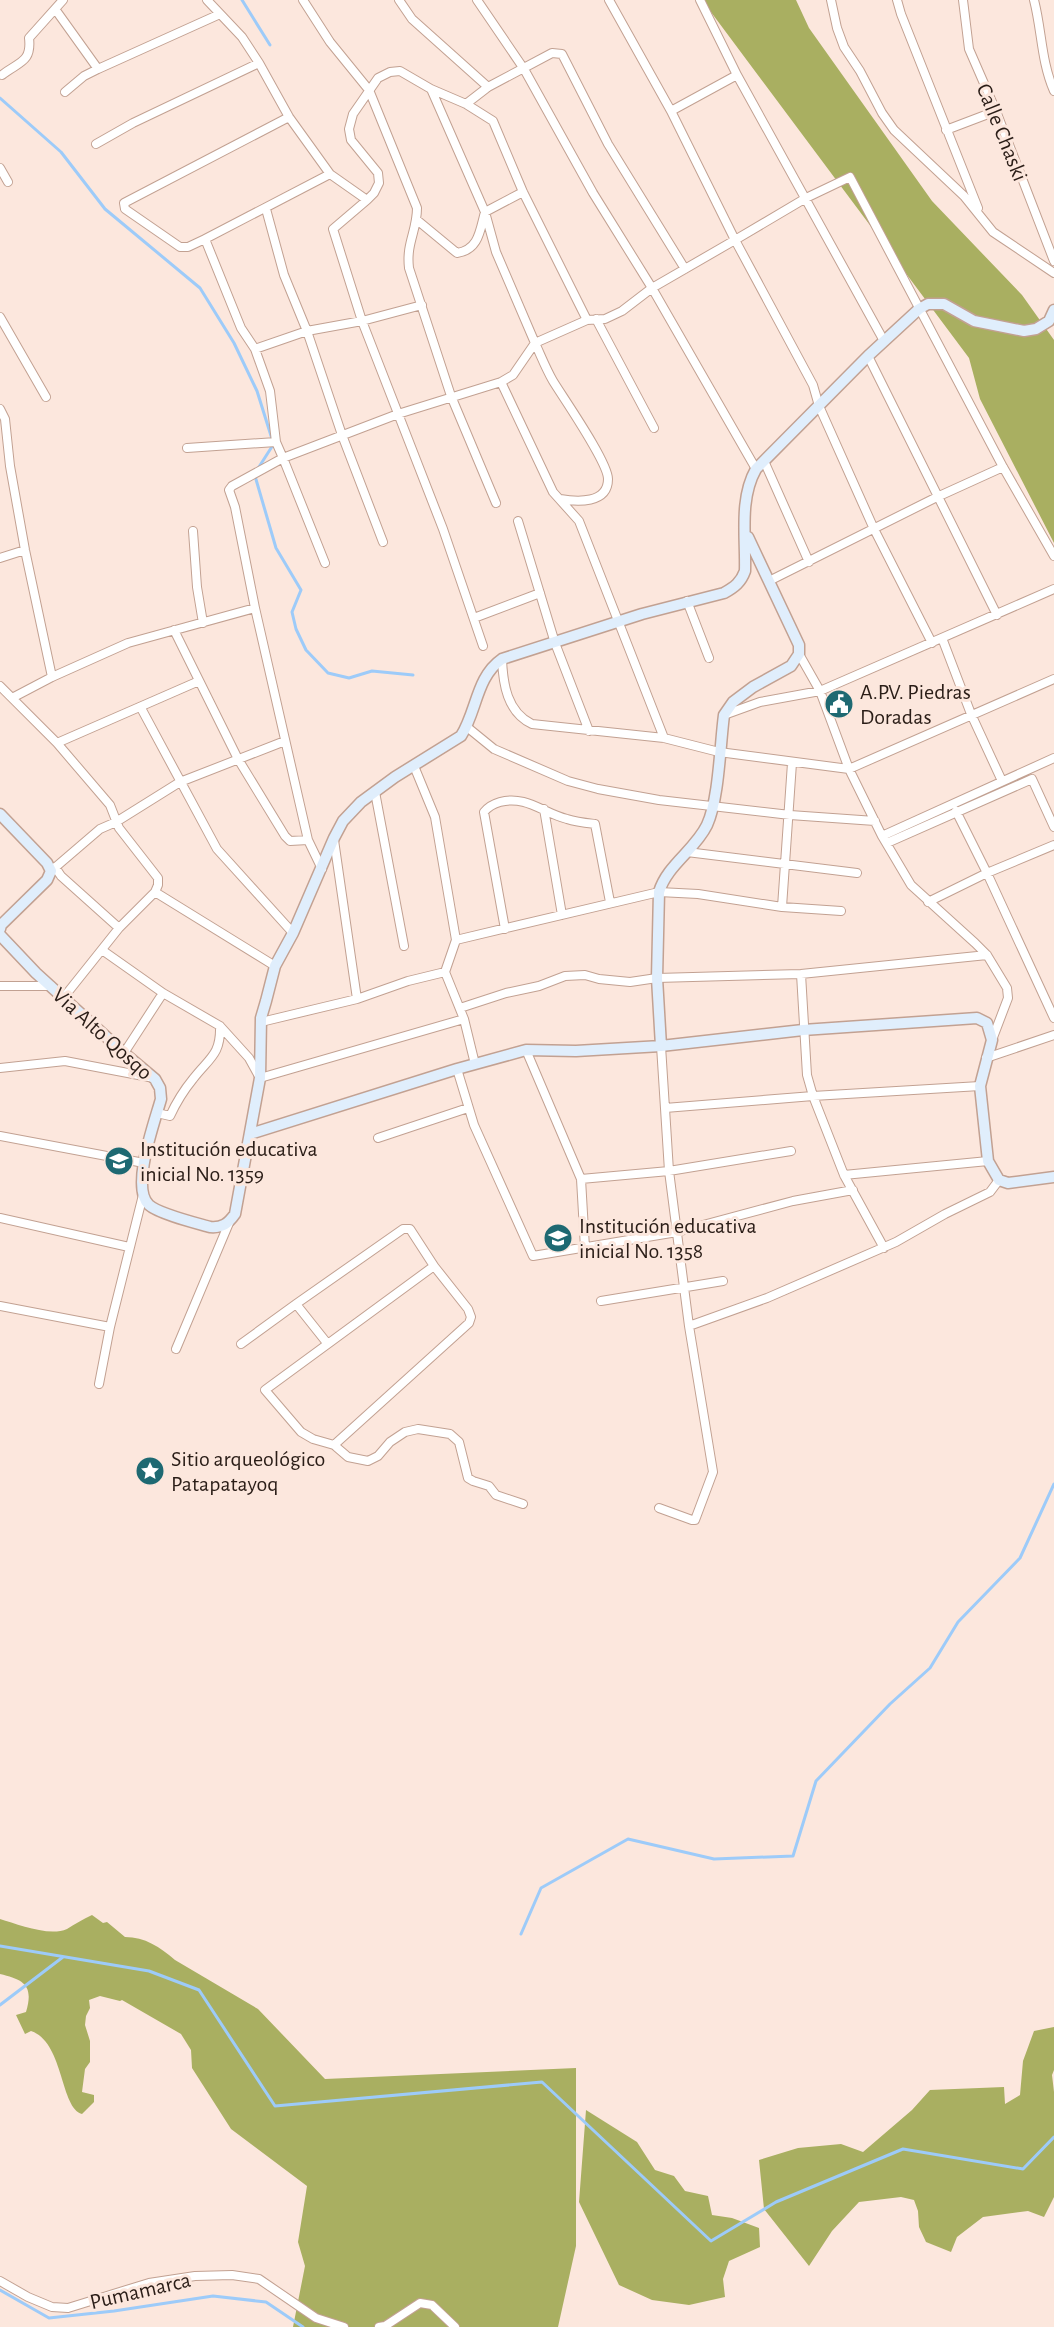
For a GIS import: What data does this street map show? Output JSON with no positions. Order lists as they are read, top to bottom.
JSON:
{
  "streets": {
    "street": ["Calle Chaski", "Via Alto Qosqo", "Pumamarca"]
  },
  "places": {
    "public building": ["A.P.V. Piedras Doradas"],
    "school or university": ["Institución educativa inicial No. 1359", "Institución educativa inicial No. 1358"],
    "place": ["Sitio arqueológico Patapatayoq"]
  }
}
